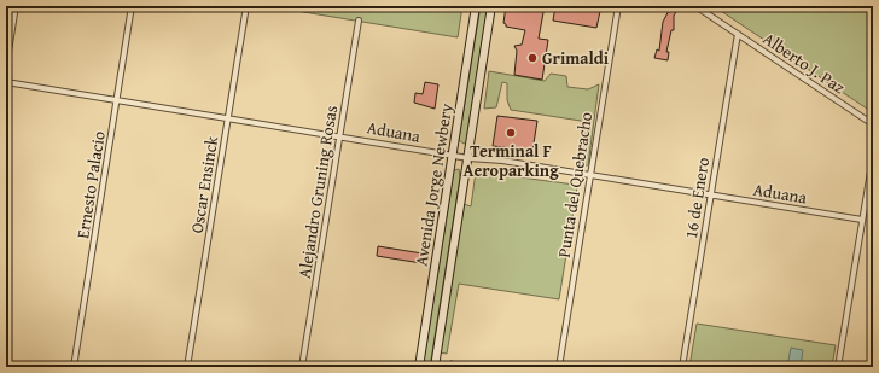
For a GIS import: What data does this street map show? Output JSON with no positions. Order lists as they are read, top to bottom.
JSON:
{
  "streets": {
    "main road": ["Avenida Jorge Newbery"],
    "street": [
      "Alberto J. Paz",
      "Aduana",
      "Ernesto Palacio",
      "Oscar Ensinck",
      "Punta del Quebracho",
      "Alejandro Gruning Rosas",
      "16 de Enero"
    ]
  },
  "crossings": [
    ["Alberto J. Paz", "16 de Enero"],
    ["Aduana", "Ernesto Palacio"],
    ["Aduana", "Oscar Ensinck"],
    ["Aduana", "Avenida Jorge Newbery"],
    ["Aduana", "Punta del Quebracho"],
    ["Aduana", "Alejandro Gruning Rosas"],
    ["Aduana", "16 de Enero"]
  ],
  "places": ["Grimaldi", "Terminal F Aeroparking"]
}
